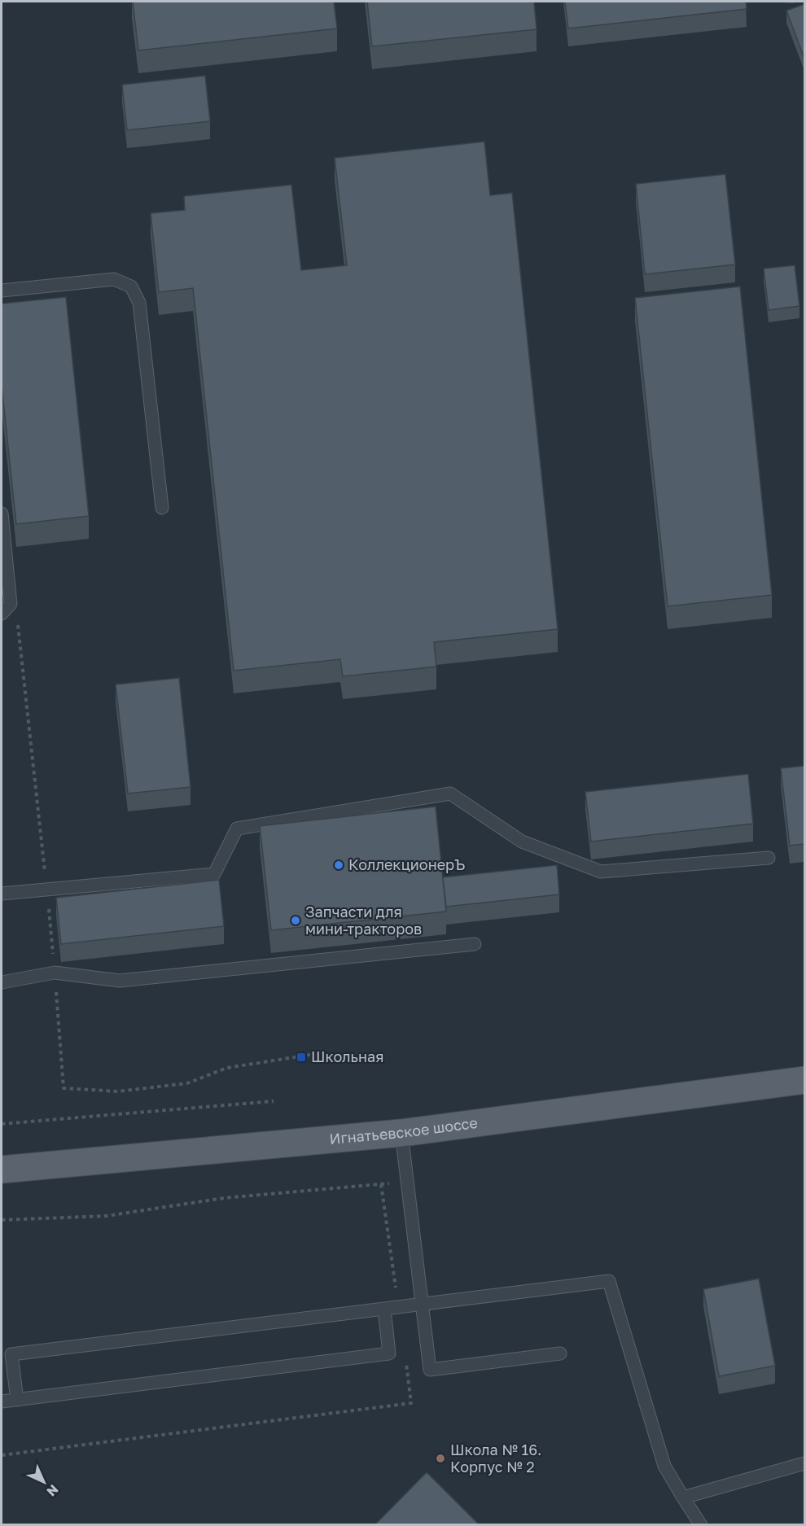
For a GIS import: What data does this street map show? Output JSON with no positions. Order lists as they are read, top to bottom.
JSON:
{
  "streets": {
    "main road": ["Игнатьевское шоссе"]
  },
  "places": {
    "other": ["КоллекционерЪ", "Запчасти для мини-тракторов", "Школа № 16. Корпус № 2"],
    "transit": ["Школьная"]
  },
  "north": "bottom right"
}
